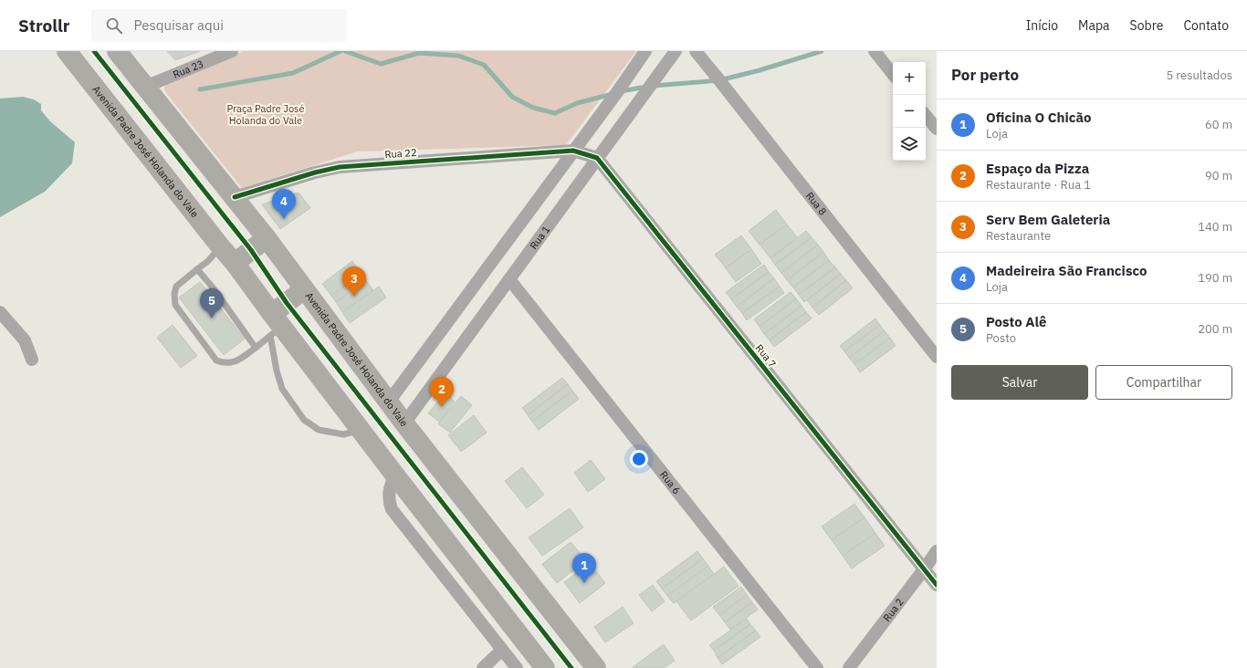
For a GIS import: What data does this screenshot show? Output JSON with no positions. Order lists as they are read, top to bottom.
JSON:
{
  "streets": {
    "main road": ["Avenida Padre José Holanda do Vale"],
    "street": [
      "Rua 23",
      "Rua 22",
      "Rua 8",
      "Rua 1",
      "Rua 7",
      "Rua 6",
      "Rua 2"
    ]
  },
  "crossings": [
    ["Rua 23", "Avenida Padre José Holanda do Vale"],
    ["Avenida Padre José Holanda do Vale", "Rua 22"],
    ["Avenida Padre José Holanda do Vale", "Rua 1"],
    ["Rua 1", "Rua 7"],
    ["Rua 1", "Rua 6"],
    ["Rua 7", "Rua 2"]
  ],
  "parks": ["Praça Padre José Holanda do Vale"],
  "page": {
    "header": "Strollr",
    "search": "Pesquisar aqui",
    "nav": [
      "Início",
      "Mapa",
      "Sobre",
      "Contato"
    ],
    "heading": ["Por perto", "5 resultados"],
    "map_buttons": ["+", "−"],
    "list": [
      {
        "mark": "1",
        "name": "Oficina O Chicão",
        "note": "Loja",
        "value": "60 m"
      },
      {
        "mark": "2",
        "name": "Espaço da Pizza",
        "note": "Restaurante · Rua 1",
        "value": "90 m"
      },
      {
        "mark": "3",
        "name": "Serv Bem Galeteria",
        "note": "Restaurante",
        "value": "140 m"
      },
      {
        "mark": "4",
        "name": "Madeireira São Francisco",
        "note": "Loja",
        "value": "190 m"
      },
      {
        "mark": "5",
        "name": "Posto Alê",
        "note": "Posto",
        "value": "200 m"
      }
    ],
    "pins": [
      "4",
      "3",
      "5",
      "2",
      "1"
    ],
    "buttons": ["Salvar", "Compartilhar"]
  }
}
